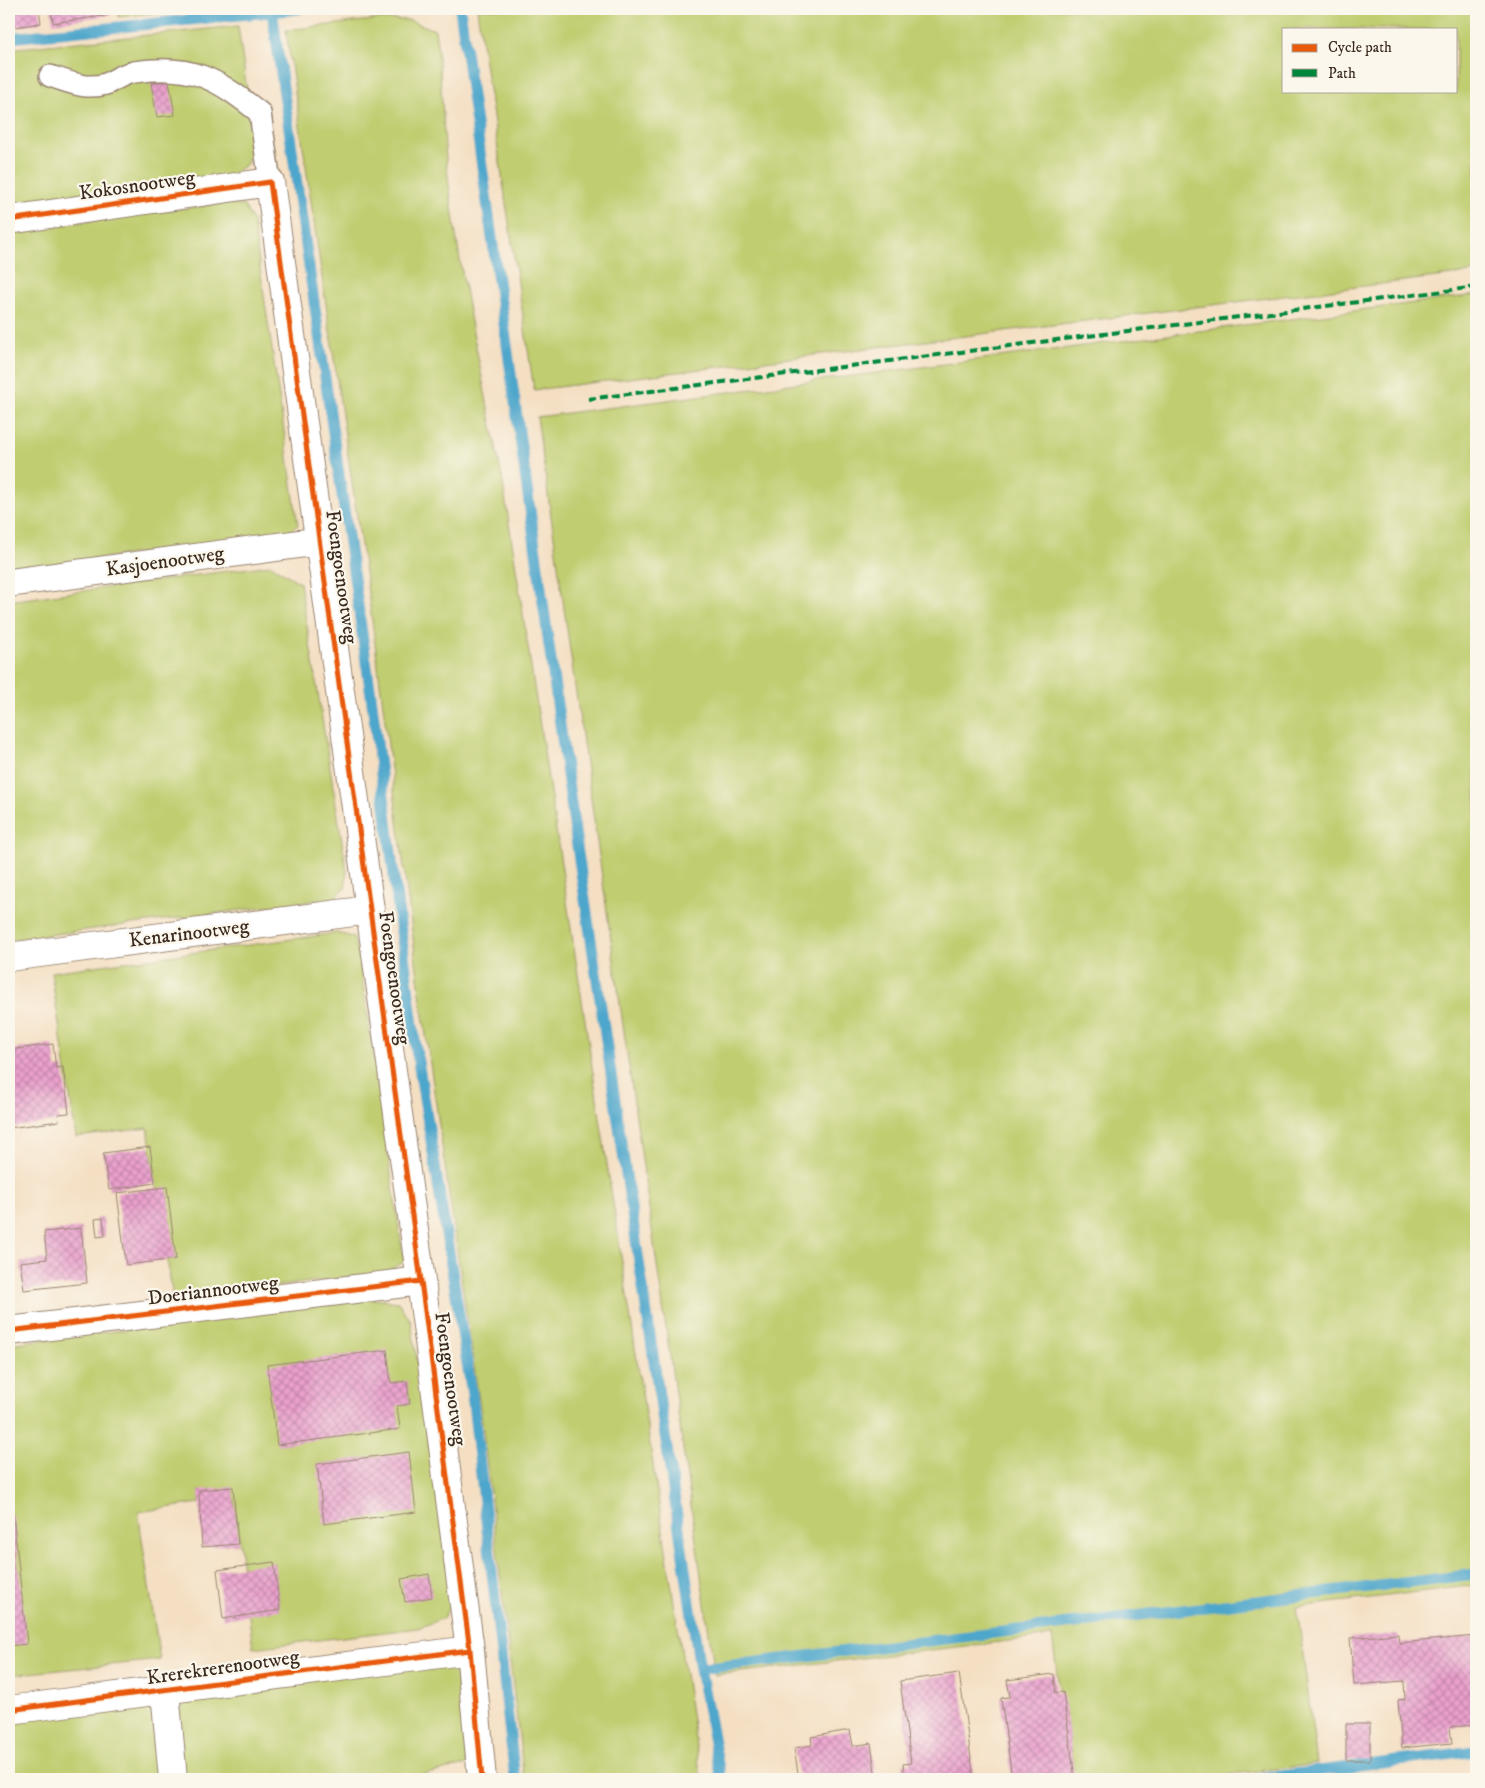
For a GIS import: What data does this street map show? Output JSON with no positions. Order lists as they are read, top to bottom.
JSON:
{
  "streets": {
    "street": [
      "Kokosnootweg",
      "Kasjoenootweg",
      "Foengoenootweg",
      "Kenarinootweg",
      "Doeriannootweg",
      "Krerekrerenootweg"
    ]
  },
  "crossings": [
    ["Kokosnootweg", "Foengoenootweg"],
    ["Kasjoenootweg", "Foengoenootweg"],
    ["Foengoenootweg", "Kenarinootweg"],
    ["Foengoenootweg", "Doeriannootweg"],
    ["Foengoenootweg", "Krerekrerenootweg"]
  ],
  "legend": ["Cycle path", "Path"]
}
